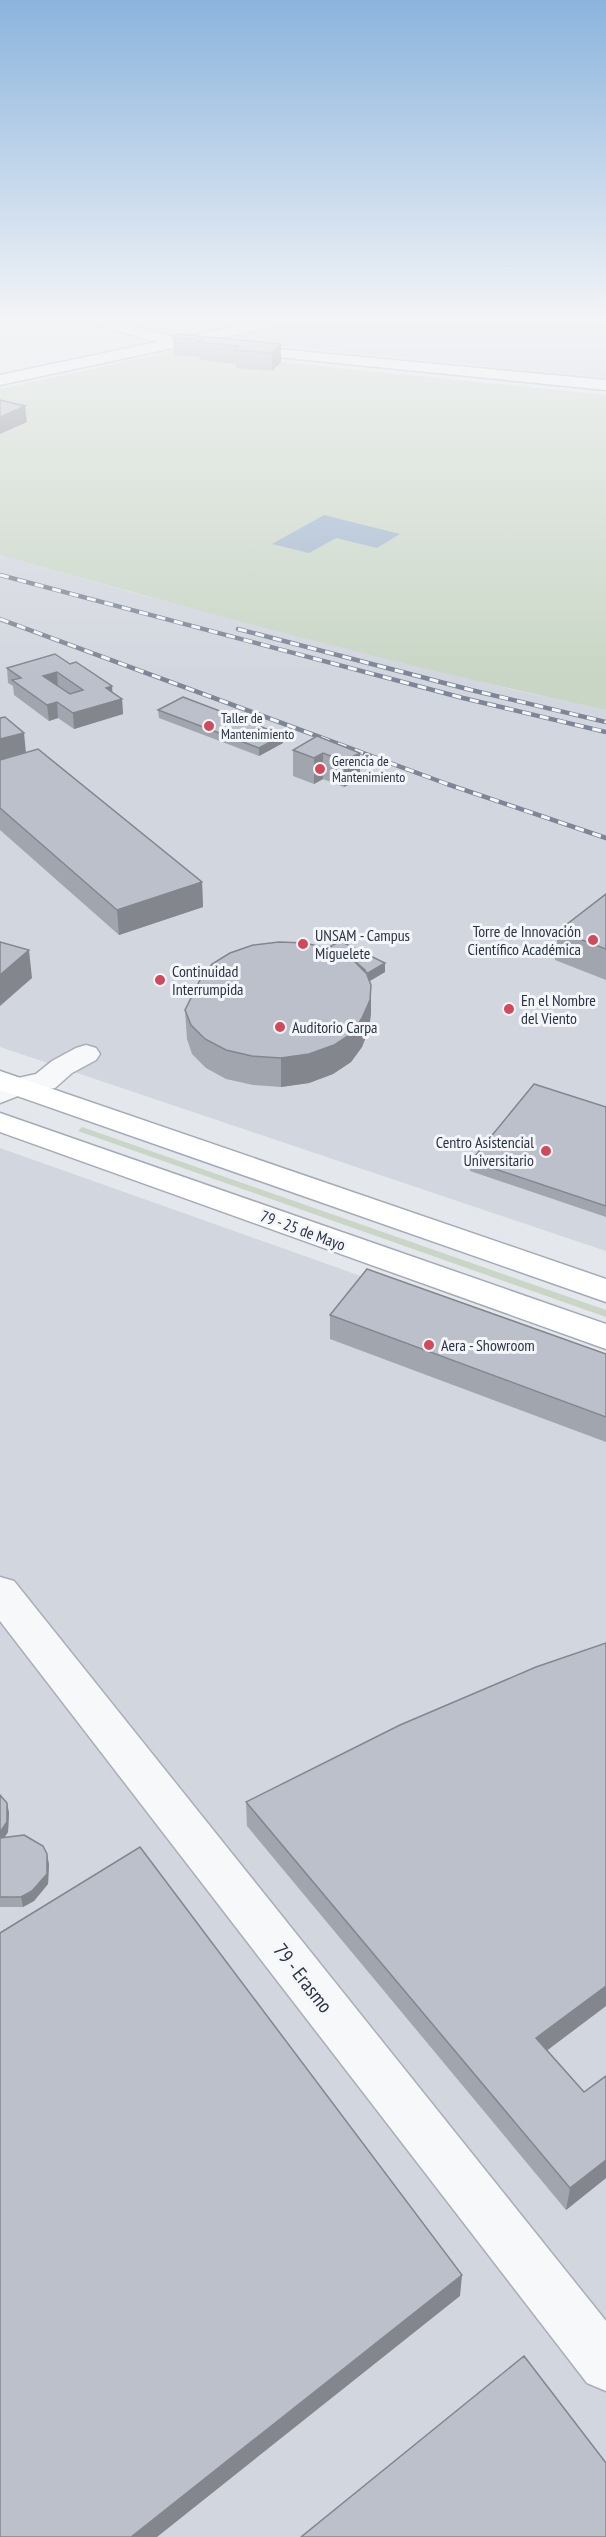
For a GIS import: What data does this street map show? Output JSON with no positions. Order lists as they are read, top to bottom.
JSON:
{
  "streets": {
    "main road": ["79 - 25 de Mayo"],
    "street": ["79 - Erasmo"]
  },
  "places": [
    "Taller de Mantenimiento",
    "Gerencia de Mantenimiento",
    "Torre de Innovación Científico Académica",
    "UNSAM - Campus Miguelete",
    "Continuidad Interrumpida",
    "En el Nombre del Viento",
    "Auditorio Carpa",
    "Centro Asistencial Universitario",
    "Aera - Showroom"
  ]
}
